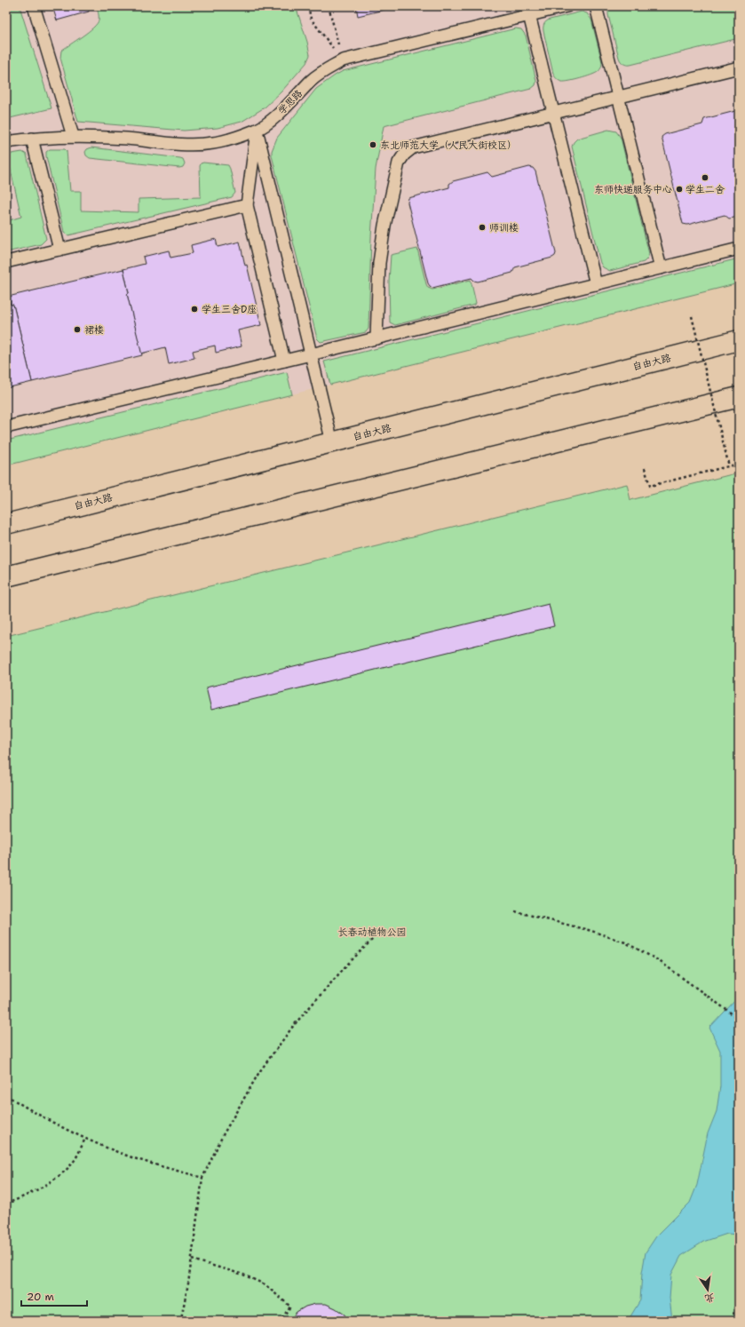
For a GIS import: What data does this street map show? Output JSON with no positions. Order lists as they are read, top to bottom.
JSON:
{
  "streets": {
    "main road": ["自由大路"],
    "lane": ["学思路"]
  },
  "parks": ["长春动植物公园"],
  "places": [
    "东北师范大学（人民大街校区）",
    "学生二舍",
    "东师快递服务中心",
    "师训楼",
    "学生三舍D座",
    "裙楼"
  ],
  "scale_bar": "20 m",
  "north": "bottom"
}
